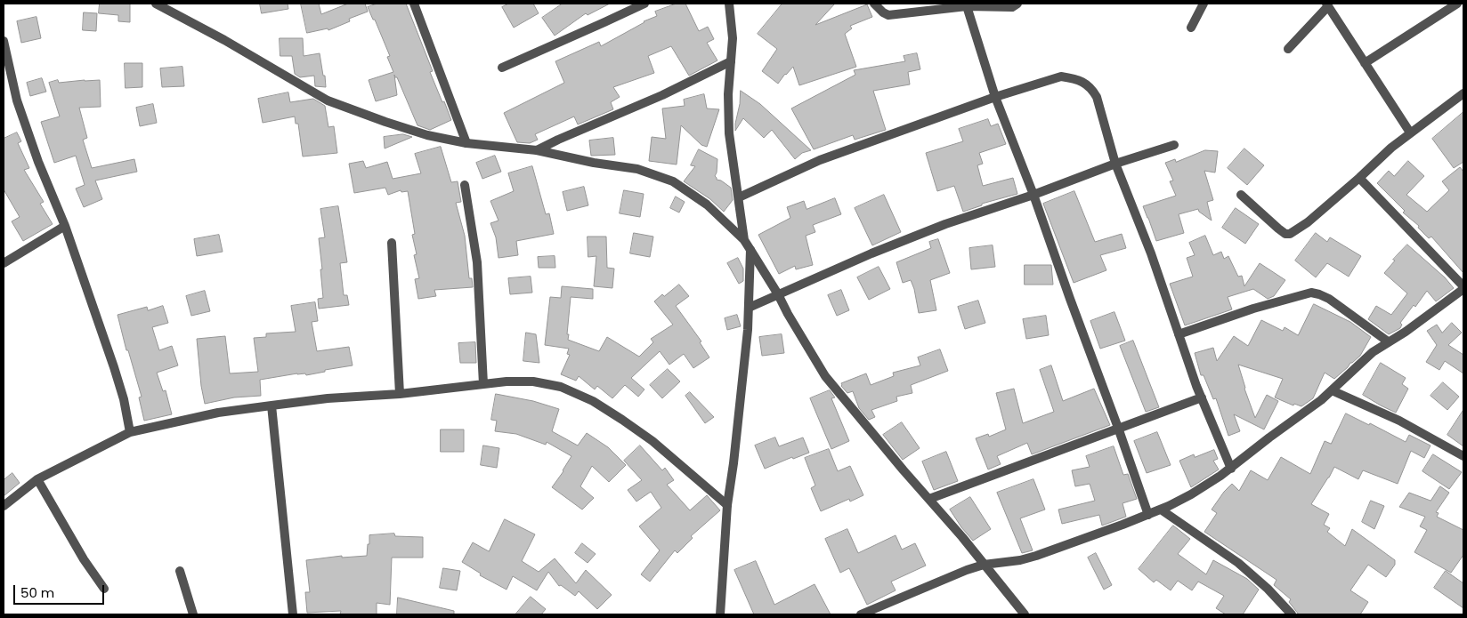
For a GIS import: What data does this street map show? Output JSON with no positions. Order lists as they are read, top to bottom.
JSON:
{
  "scale_bar": "50 m"
}
